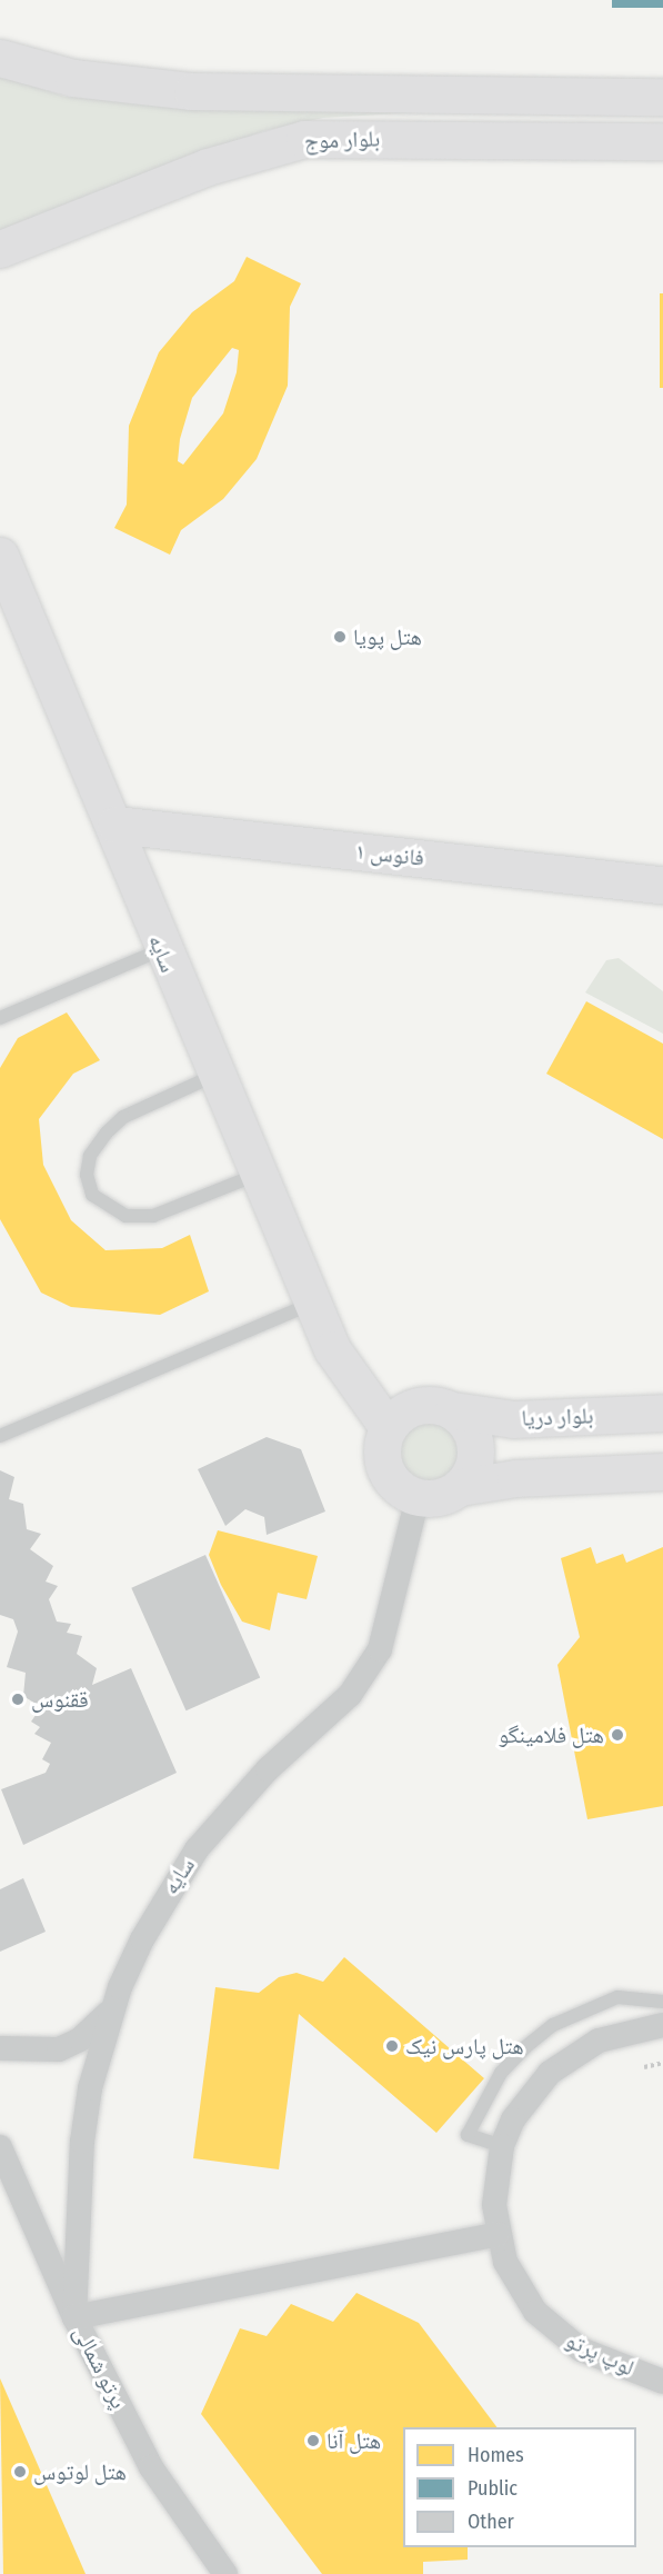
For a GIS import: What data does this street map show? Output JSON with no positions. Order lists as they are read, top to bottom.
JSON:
{
  "streets": {
    "main road": [
      "بلوار موج",
      "فانوس ۱",
      "سایه",
      "بلوار دریا"
    ],
    "street": ["لوپ پرتو", "پرتو شمالی"]
  },
  "crossings": [
    ["فانوس ۱", "سایه"],
    ["سایه", "بلوار دریا"],
    ["سایه", "پرتو شمالی"]
  ],
  "places": [
    "هتل پویا",
    "ققنوس",
    "هتل فلامینگو",
    "هتل پارس نیک",
    "هتل آنا",
    "هتل لوتوس"
  ],
  "legend": ["Homes", "Public", "Other"]
}
